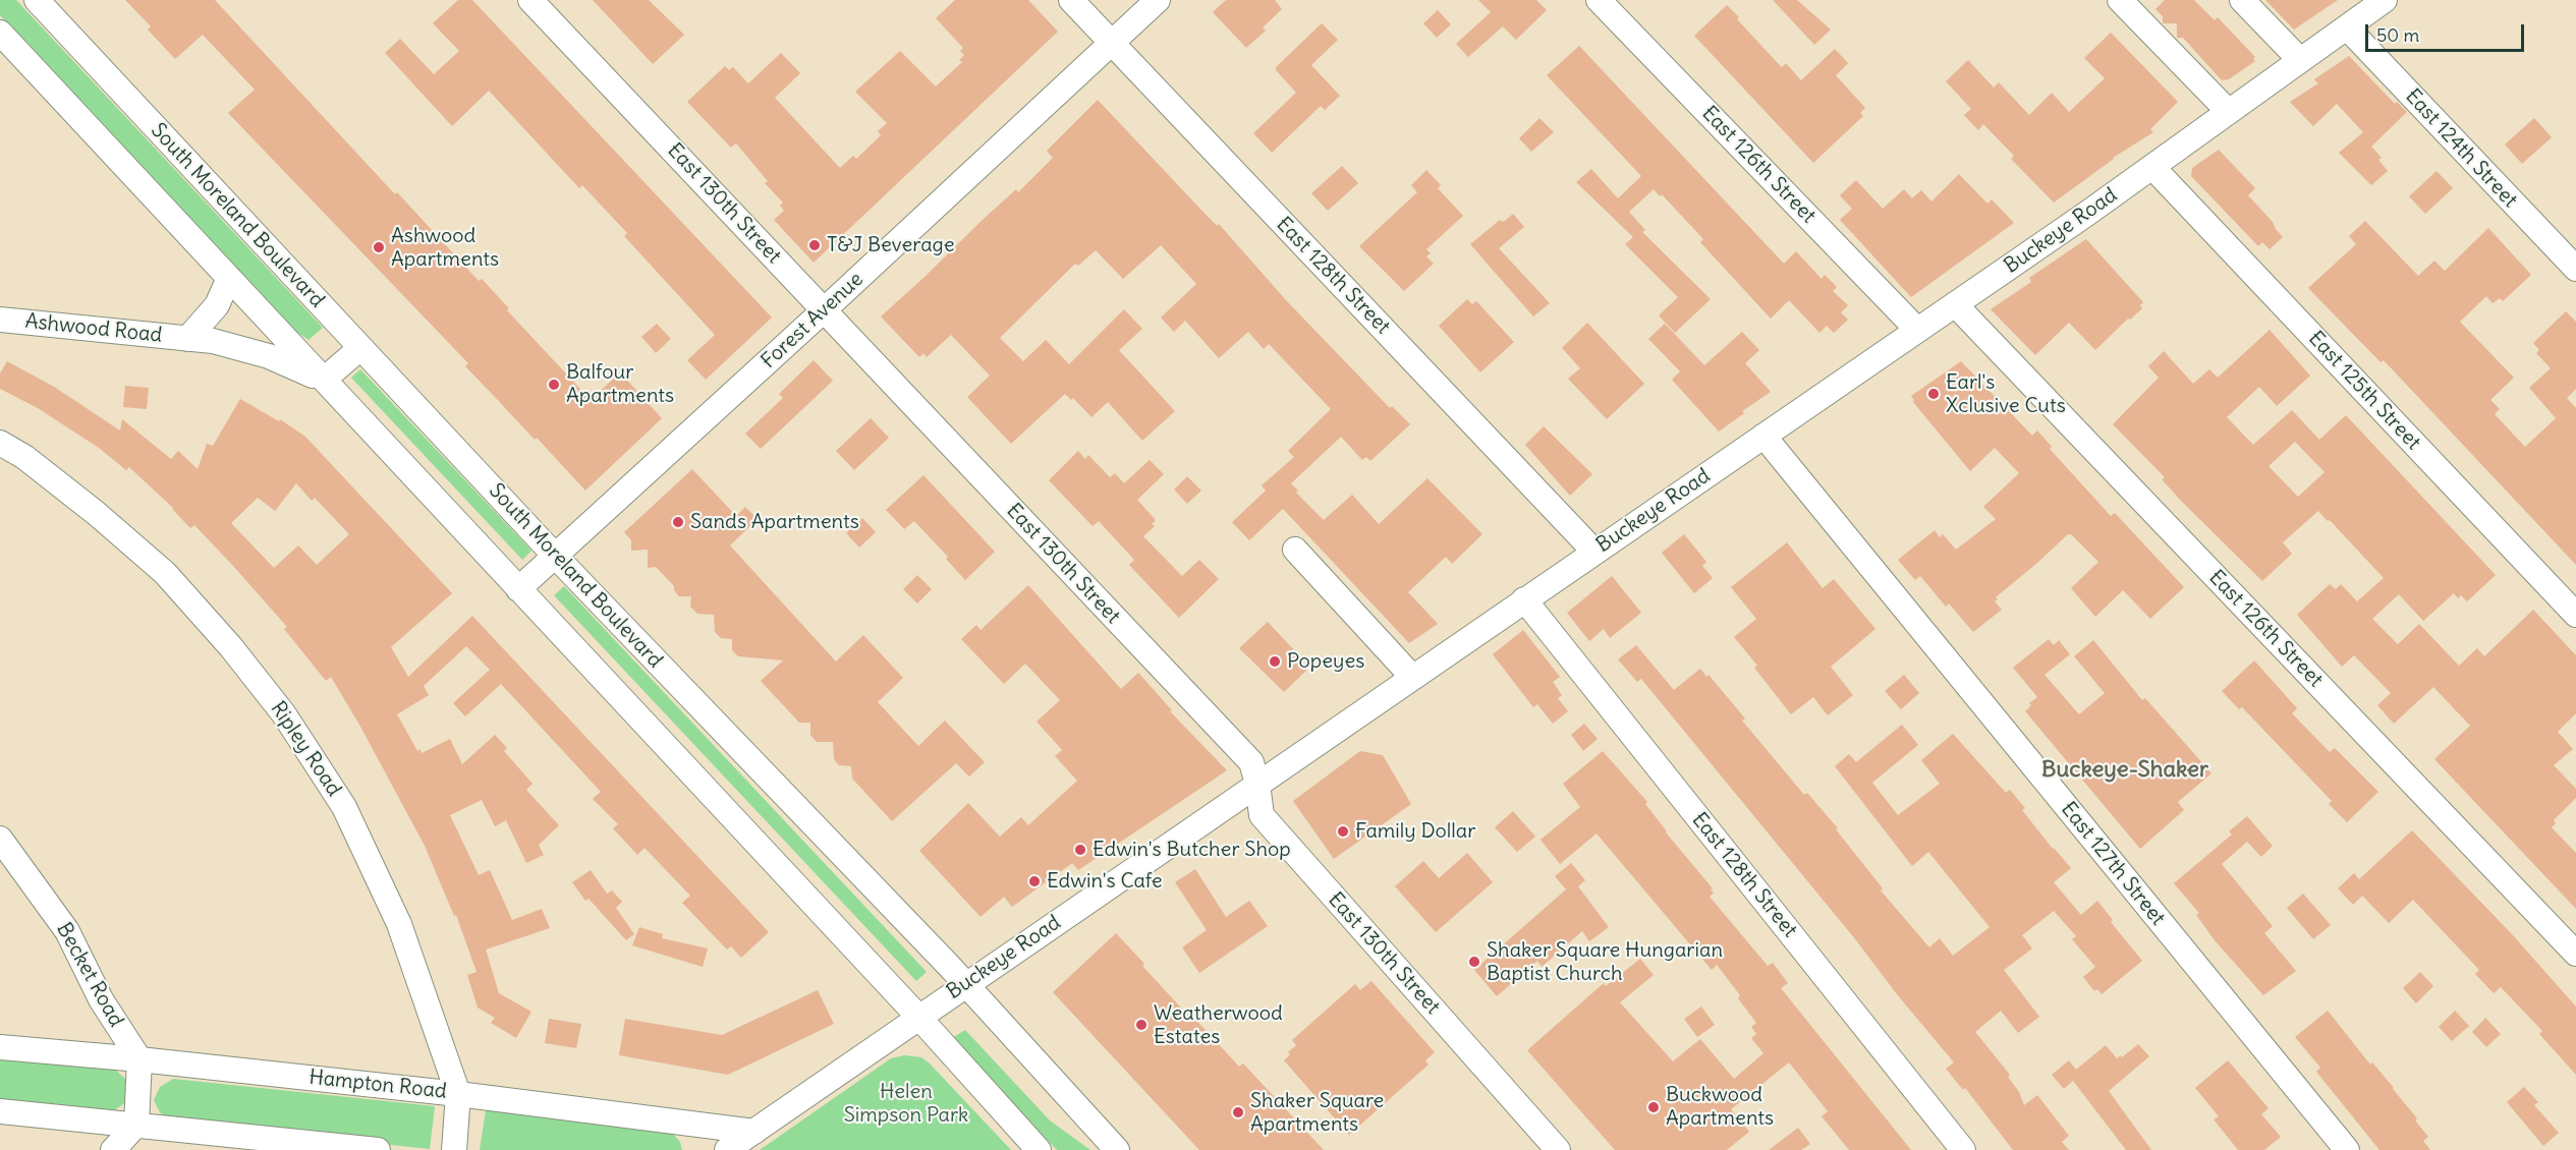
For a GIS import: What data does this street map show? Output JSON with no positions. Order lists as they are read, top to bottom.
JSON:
{
  "streets": {
    "street": [
      "East 124th Street",
      "East 126th Street",
      "East 130th Street",
      "South Moreland Boulevard",
      "Buckeye Road",
      "East 128th Street",
      "Forest Avenue",
      "Ashwood Road",
      "East 125th Street",
      "Ripley Road",
      "East 127th Street",
      "Becket Road",
      "Hampton Road"
    ]
  },
  "crossings": [
    ["East 124th Street", "Buckeye Road"],
    ["East 126th Street", "Buckeye Road"],
    ["East 130th Street", "Buckeye Road"],
    ["East 130th Street", "Forest Avenue"],
    ["South Moreland Boulevard", "Buckeye Road"],
    ["South Moreland Boulevard", "Forest Avenue"],
    ["Buckeye Road", "East 128th Street"],
    ["Buckeye Road", "East 125th Street"],
    ["Buckeye Road", "East 127th Street"],
    ["Buckeye Road", "Hampton Road"],
    ["East 128th Street", "Forest Avenue"],
    ["Ripley Road", "Hampton Road"],
    ["Becket Road", "Hampton Road"]
  ],
  "districts": ["Buckeye-Shaker"],
  "parks": ["Helen Simpson Park"],
  "places": [
    "T&J Beverage",
    "Ashwood Apartments",
    "Balfour Apartments",
    "Earl's Xclusive Cuts",
    "Sands Apartments",
    "Popeyes",
    "Family Dollar",
    "Edwin's Butcher Shop",
    "Edwin's Cafe",
    "Shaker Square Hungarian Baptist Church",
    "Weatherwood Estates",
    "Buckwood Apartments",
    "Shaker Square Apartments"
  ],
  "scale_bar": "50 m"
}
